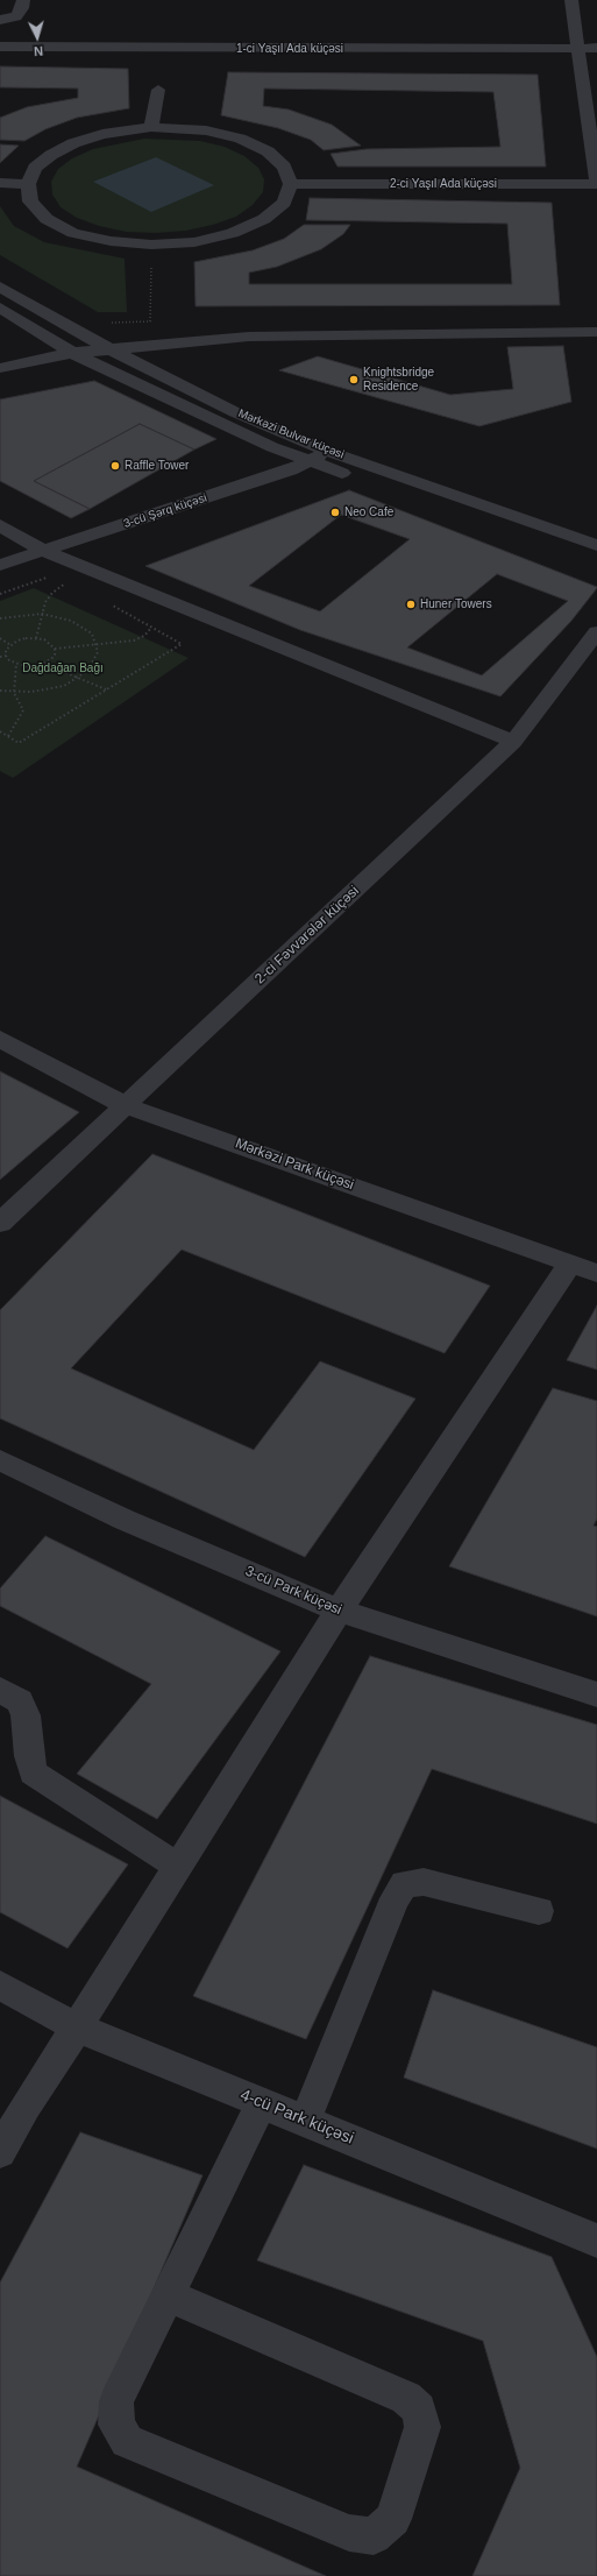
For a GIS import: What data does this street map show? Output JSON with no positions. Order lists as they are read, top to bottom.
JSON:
{
  "streets": {
    "street": [
      "1-ci Yaşıl Ada küçəsi",
      "2-ci Yaşıl Ada küçəsi",
      "Mərkəzi Bulvar küçəsi",
      "3-cü Şərq küçəsi",
      "2-ci Fəvvarələr küçəsi",
      "Mərkəzi Park küçəsi",
      "3-cü Park küçəsi",
      "4-cü Park küçəsi"
    ]
  },
  "crossings": [
    ["Mərkəzi Bulvar küçəsi", "3-cü Şərq küçəsi"],
    ["2-ci Fəvvarələr küçəsi", "Mərkəzi Park küçəsi"]
  ],
  "parks": ["Dağdağan Bağı"],
  "places": [
    "Knightsbridge Residence",
    "Raffle Tower",
    "Neo Cafe",
    "Huner Towers"
  ],
  "north": "bottom"
}
